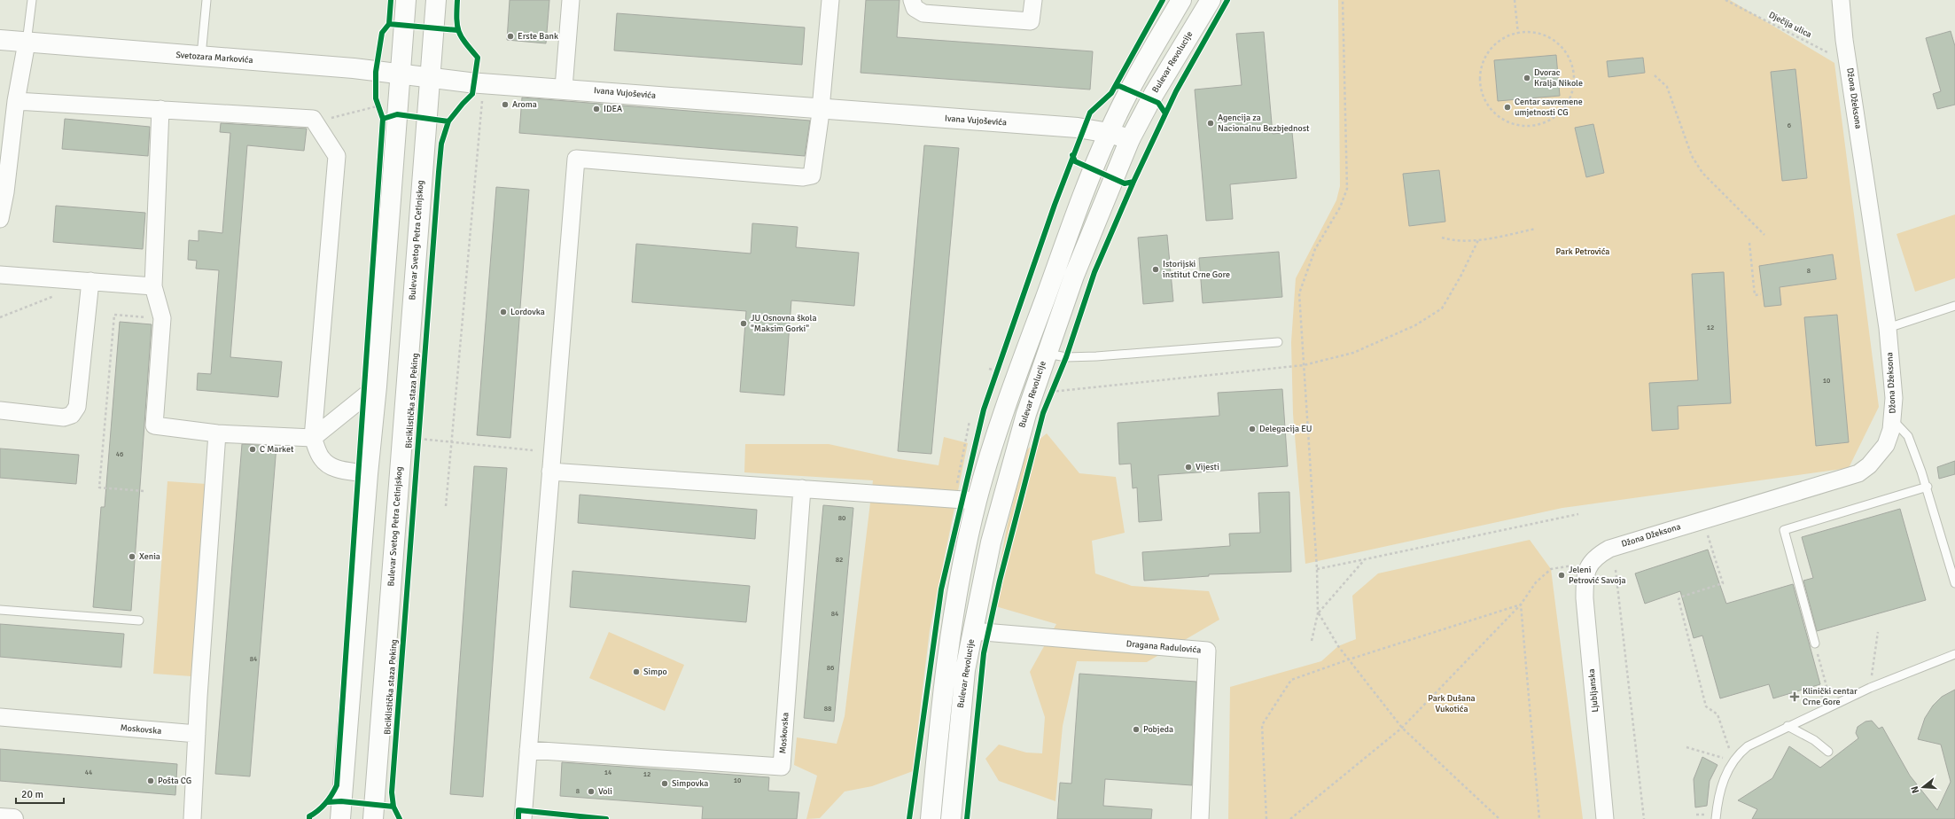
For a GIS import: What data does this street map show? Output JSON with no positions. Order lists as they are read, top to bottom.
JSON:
{
  "streets": {
    "main road": [
      "Svetozara Markovića",
      "Bulevar Revolucije",
      "Ivana Vujoševića",
      "Bulevar Svetog Petra Cetinjskog"
    ],
    "street": [
      "Džona Džeksona",
      "Dragana Radulovića",
      "Ljubljanska",
      "Moskovska"
    ],
    "path": ["Dječija ulica"],
    "cycle path": ["Biciklistička staza Peking"]
  },
  "crossings": [
    ["Dječija ulica", "Džona Džeksona"],
    ["Svetozara Markovića", "Ivana Vujoševića"],
    ["Svetozara Markovića", "Bulevar Svetog Petra Cetinjskog"],
    ["Bulevar Revolucije", "Ivana Vujoševića"],
    ["Bulevar Revolucije", "Dragana Radulovića"],
    ["Ivana Vujoševića", "Bulevar Svetog Petra Cetinjskog"],
    ["Džona Džeksona", "Ljubljanska"]
  ],
  "parks": ["Park Petrovića", "Park Dušana Vukotića"],
  "places": {
    "other": [
      "Erste Bank",
      "Dvorac Kralja Nikole",
      "Aroma",
      "Centar savremene umjetnosti CG",
      "IDEA",
      "Agencija za Nacionalnu Bezbjednost",
      "Istorijski institut Crne Gore",
      "Lordovka",
      "JU Osnovna škola \"Maksim Gorki\"",
      "Delegacija EU",
      "C Market",
      "Vijesti",
      "Xenia",
      "Jeleni Petrović Savoja",
      "Simpo",
      "Pobjeda",
      "Pošta CG",
      "Simpovka",
      "Voli"
    ],
    "health": ["Klinički centar Crne Gore"]
  },
  "house_numbers": [
    "6",
    "8",
    "12",
    "10",
    "46",
    "80",
    "82",
    "84",
    "84",
    "86",
    "88",
    "44",
    "14",
    "12",
    "10",
    "8"
  ],
  "scale_bar": "20 m",
  "north": "left"
}
